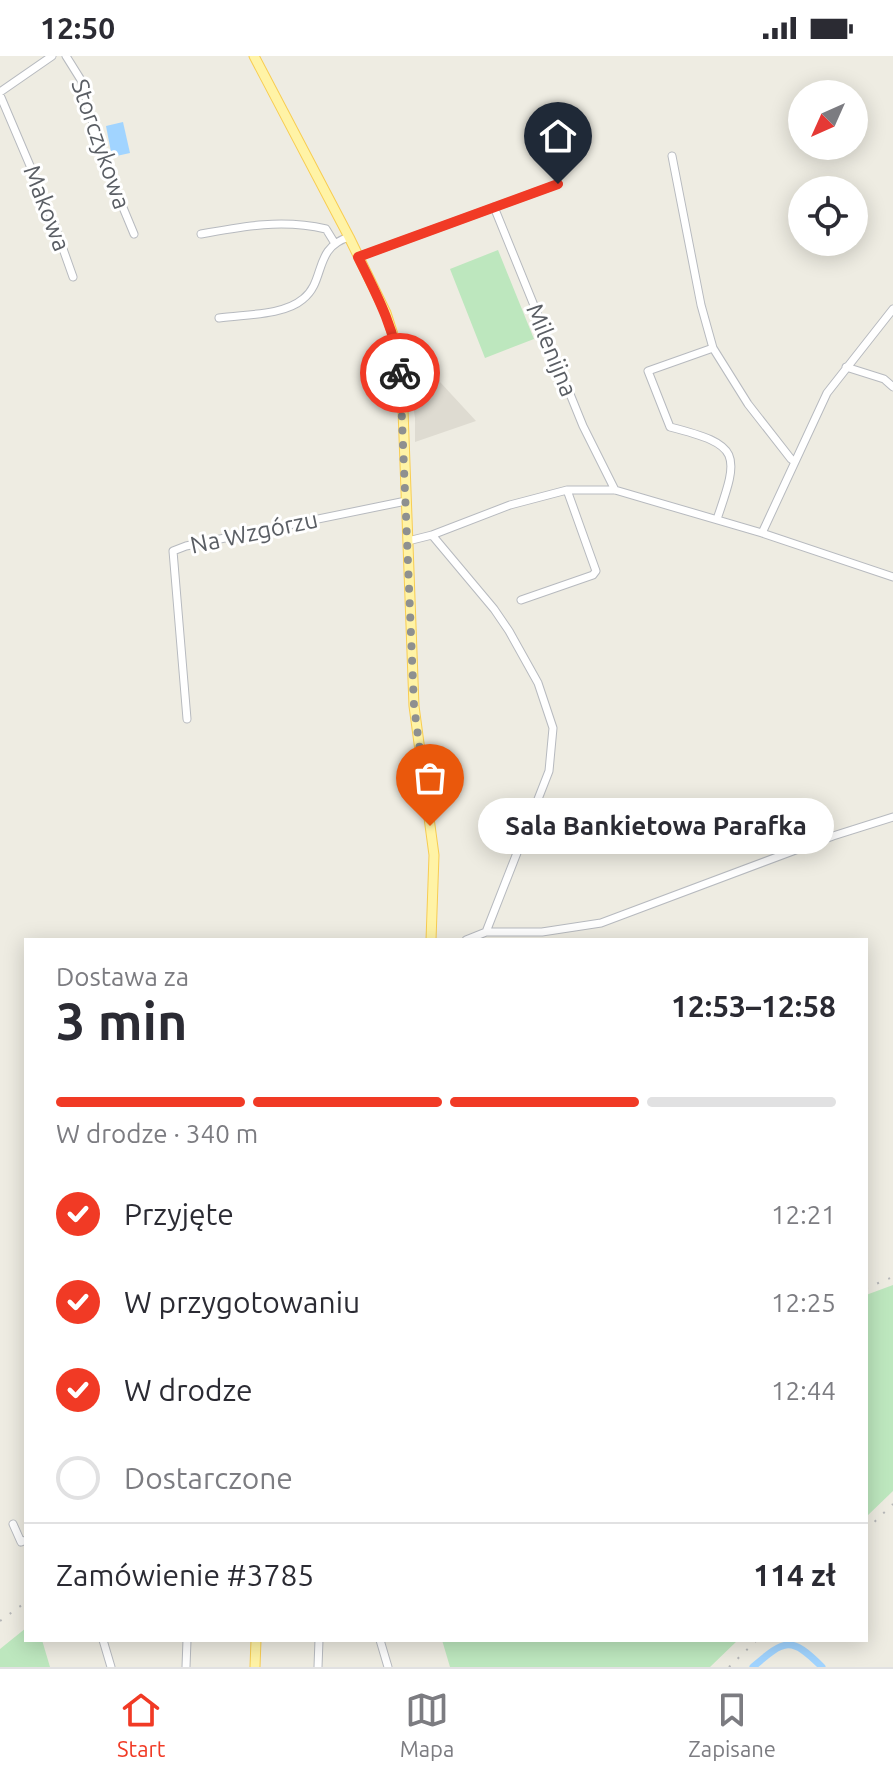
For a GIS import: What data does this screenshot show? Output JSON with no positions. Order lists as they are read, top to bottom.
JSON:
{
  "streets": {
    "street": [
      "Storczykowa",
      "Makowa",
      "Milenijna",
      "Na Wzgórzu"
    ]
  },
  "places": ["Sala Bankietowa Parafka"],
  "north": "bottom left",
  "page": {
    "status": "12:50",
    "bubble": "Sala Bankietowa Parafka",
    "heading": ["3 min", "Dostawa za", "12:53–12:58"],
    "panel": ["Zamówienie #3785", "114 zł"],
    "bar": "W drodze · 340 m",
    "list": [
      ["Przyjęte", "12:21"],
      ["W przygotowaniu", "12:25"],
      ["W drodze", "12:44"],
      "Dostarczone"
    ],
    "tabs": ["Start", "Mapa", "Zapisane"]
  }
}
